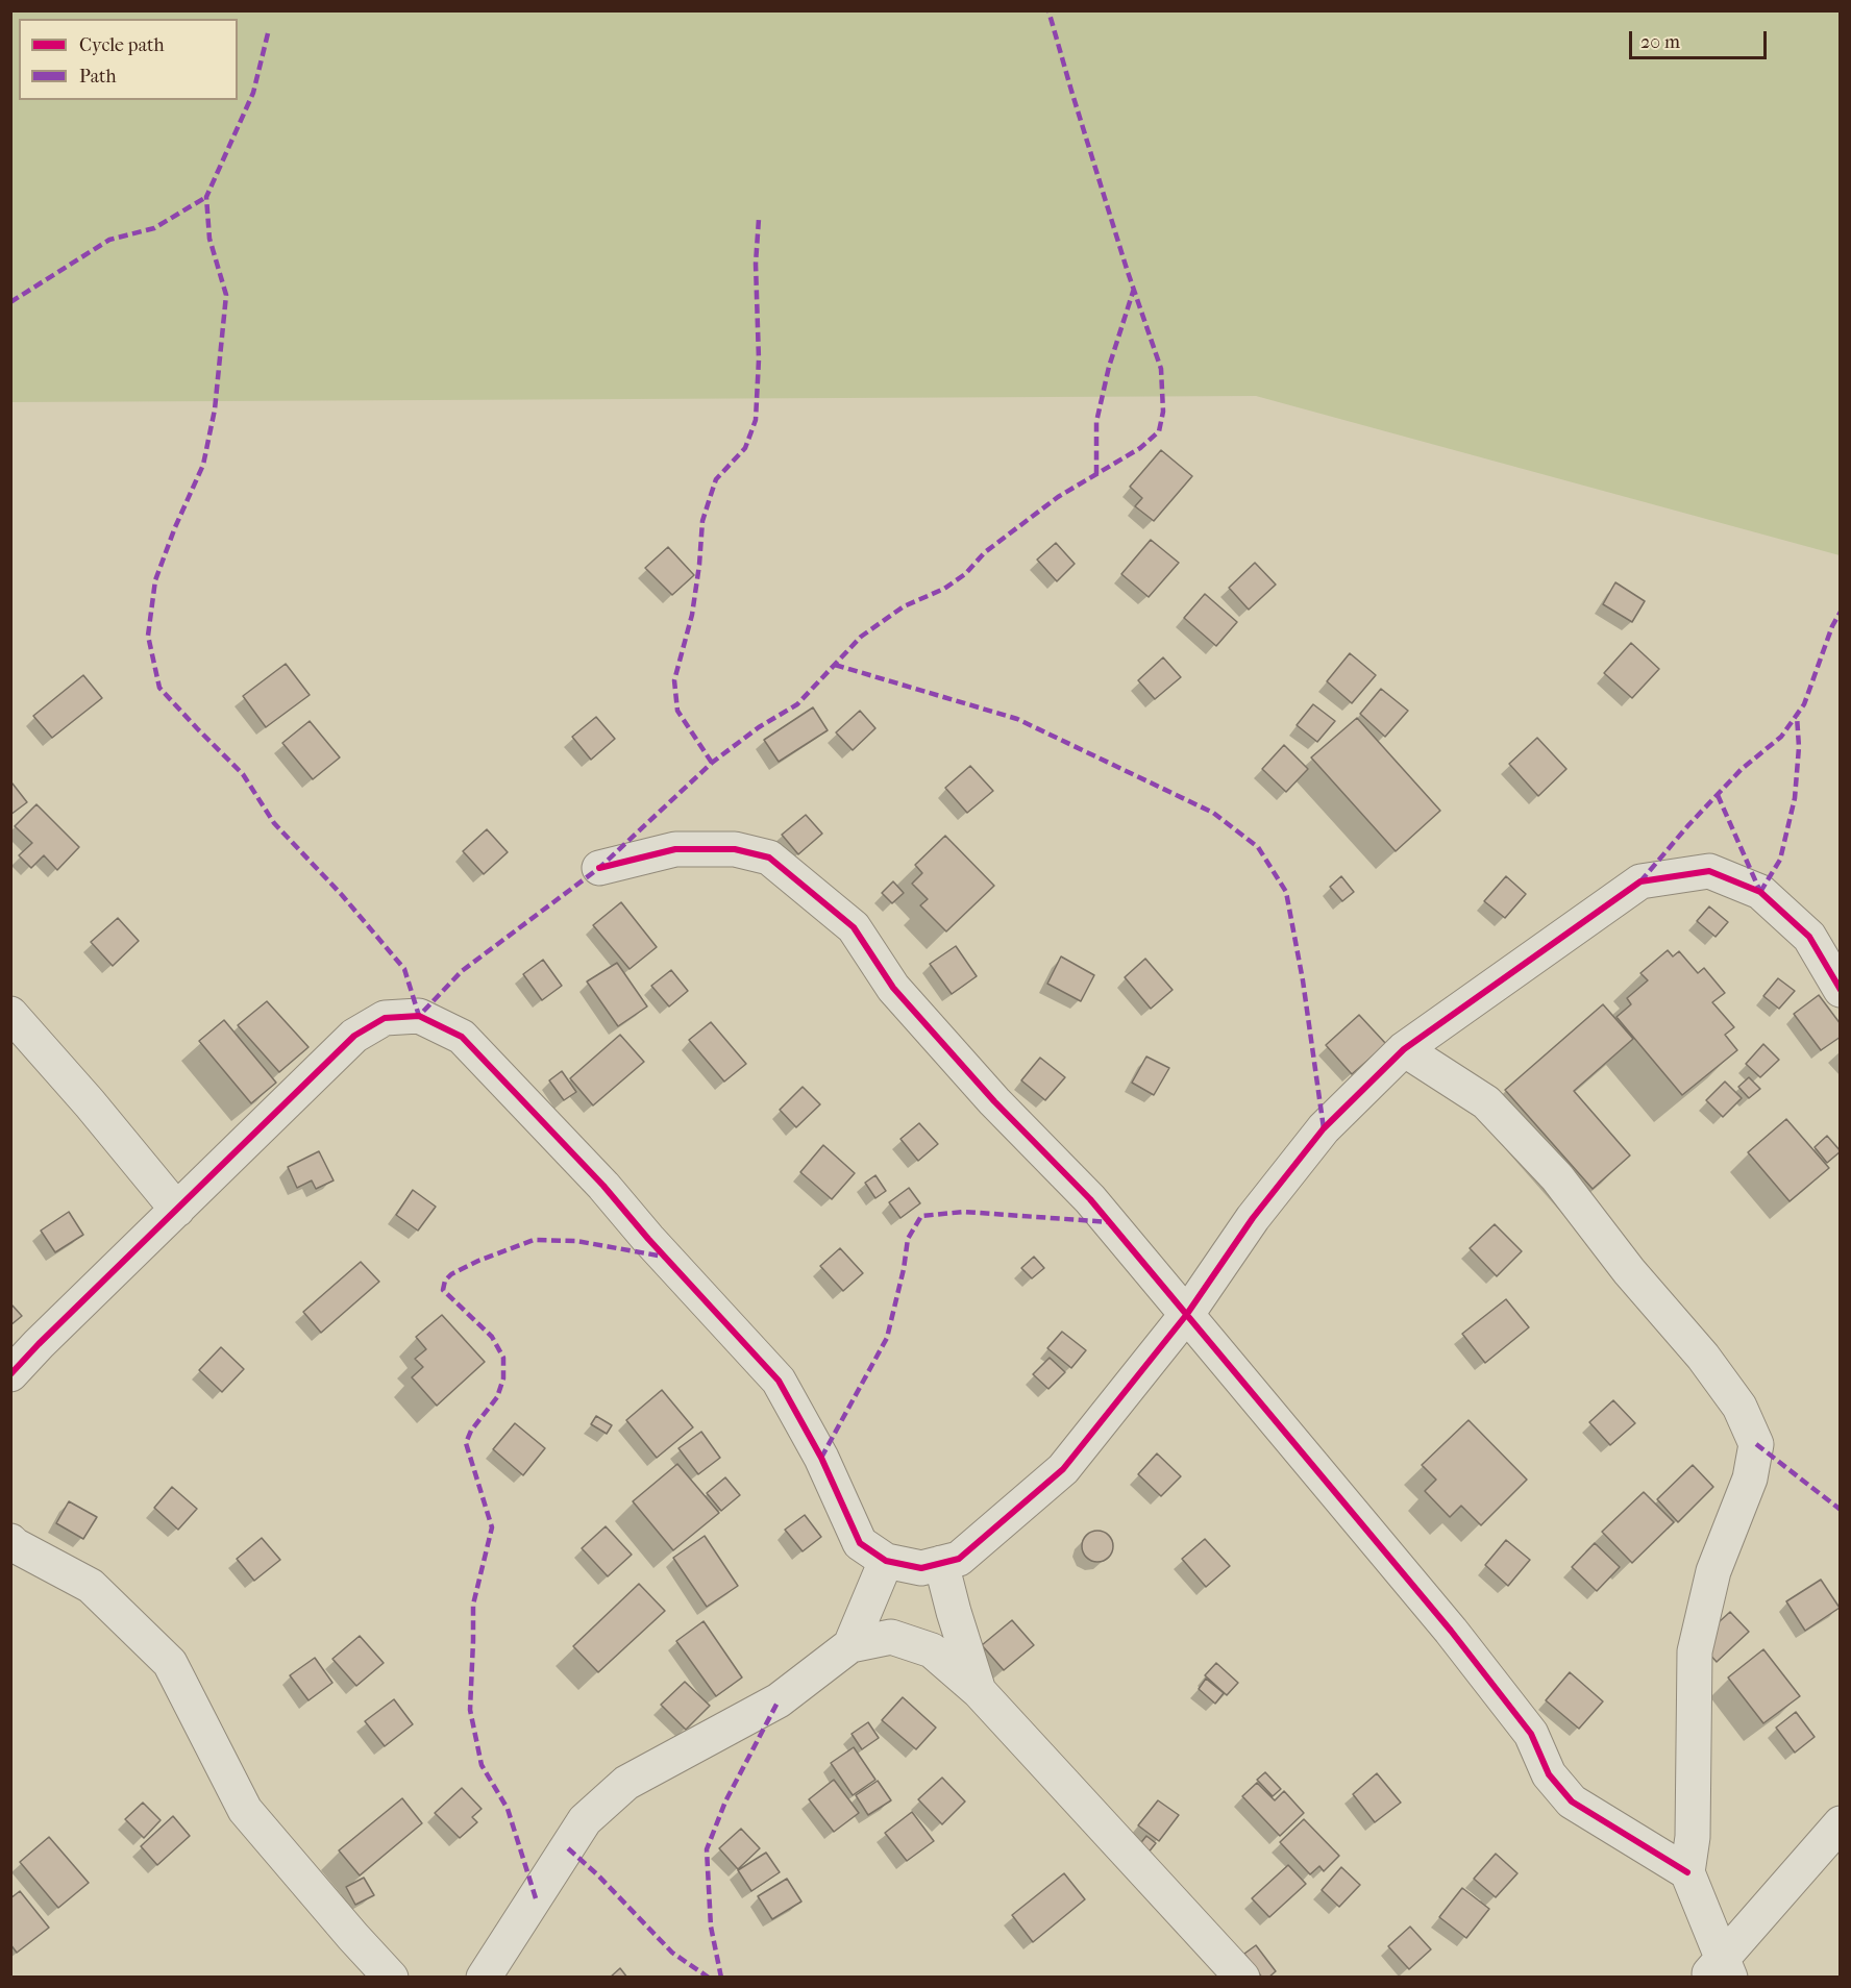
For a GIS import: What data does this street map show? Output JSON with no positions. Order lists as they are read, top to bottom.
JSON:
{
  "legend": ["Cycle path", "Path"],
  "scale_bar": "20 m"
}
